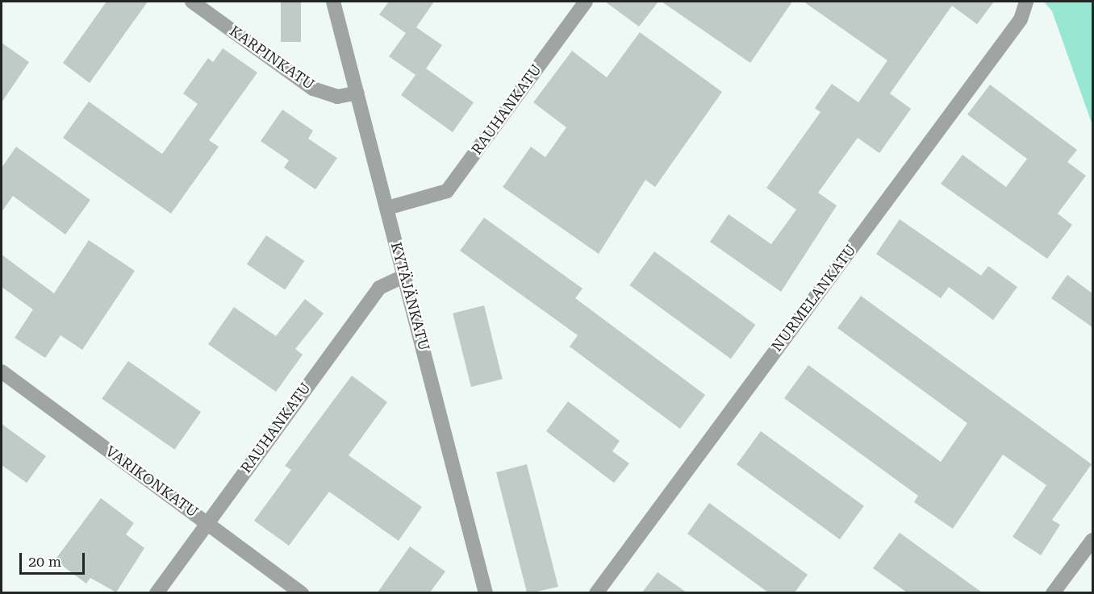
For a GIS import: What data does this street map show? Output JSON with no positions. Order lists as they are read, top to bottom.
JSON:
{
  "streets": {
    "street": [
      "KARPINKATU",
      "RAUHANKATU",
      "KYTÄJÄNKATU",
      "NURMELANKATU",
      "VARIKONKATU"
    ]
  },
  "crossings": [
    ["KARPINKATU", "KYTÄJÄNKATU"],
    ["RAUHANKATU", "KYTÄJÄNKATU"],
    ["RAUHANKATU", "VARIKONKATU"]
  ],
  "scale_bar": "20 m"
}
